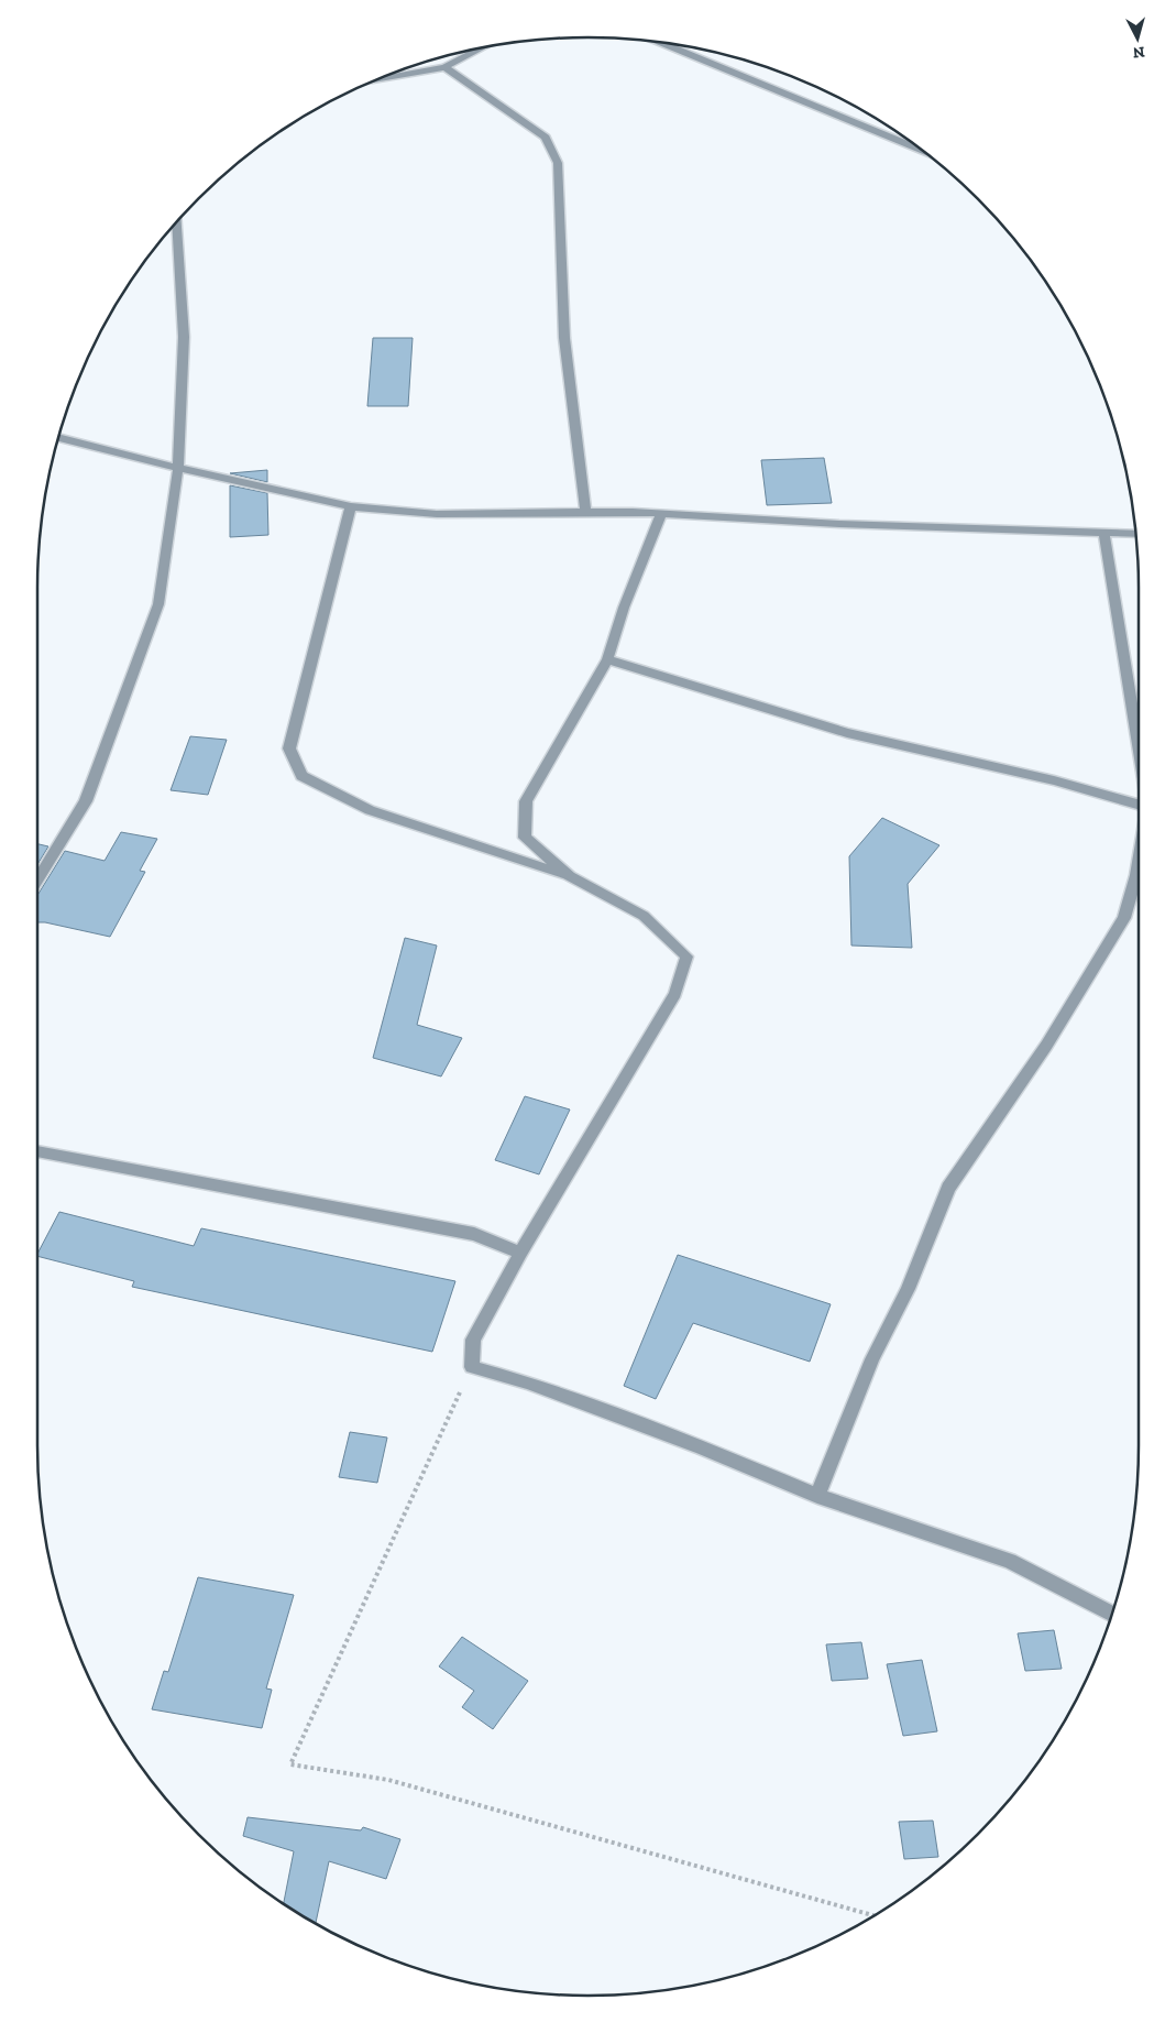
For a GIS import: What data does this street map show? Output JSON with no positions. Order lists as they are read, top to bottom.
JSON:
{
  "north": "bottom"
}
